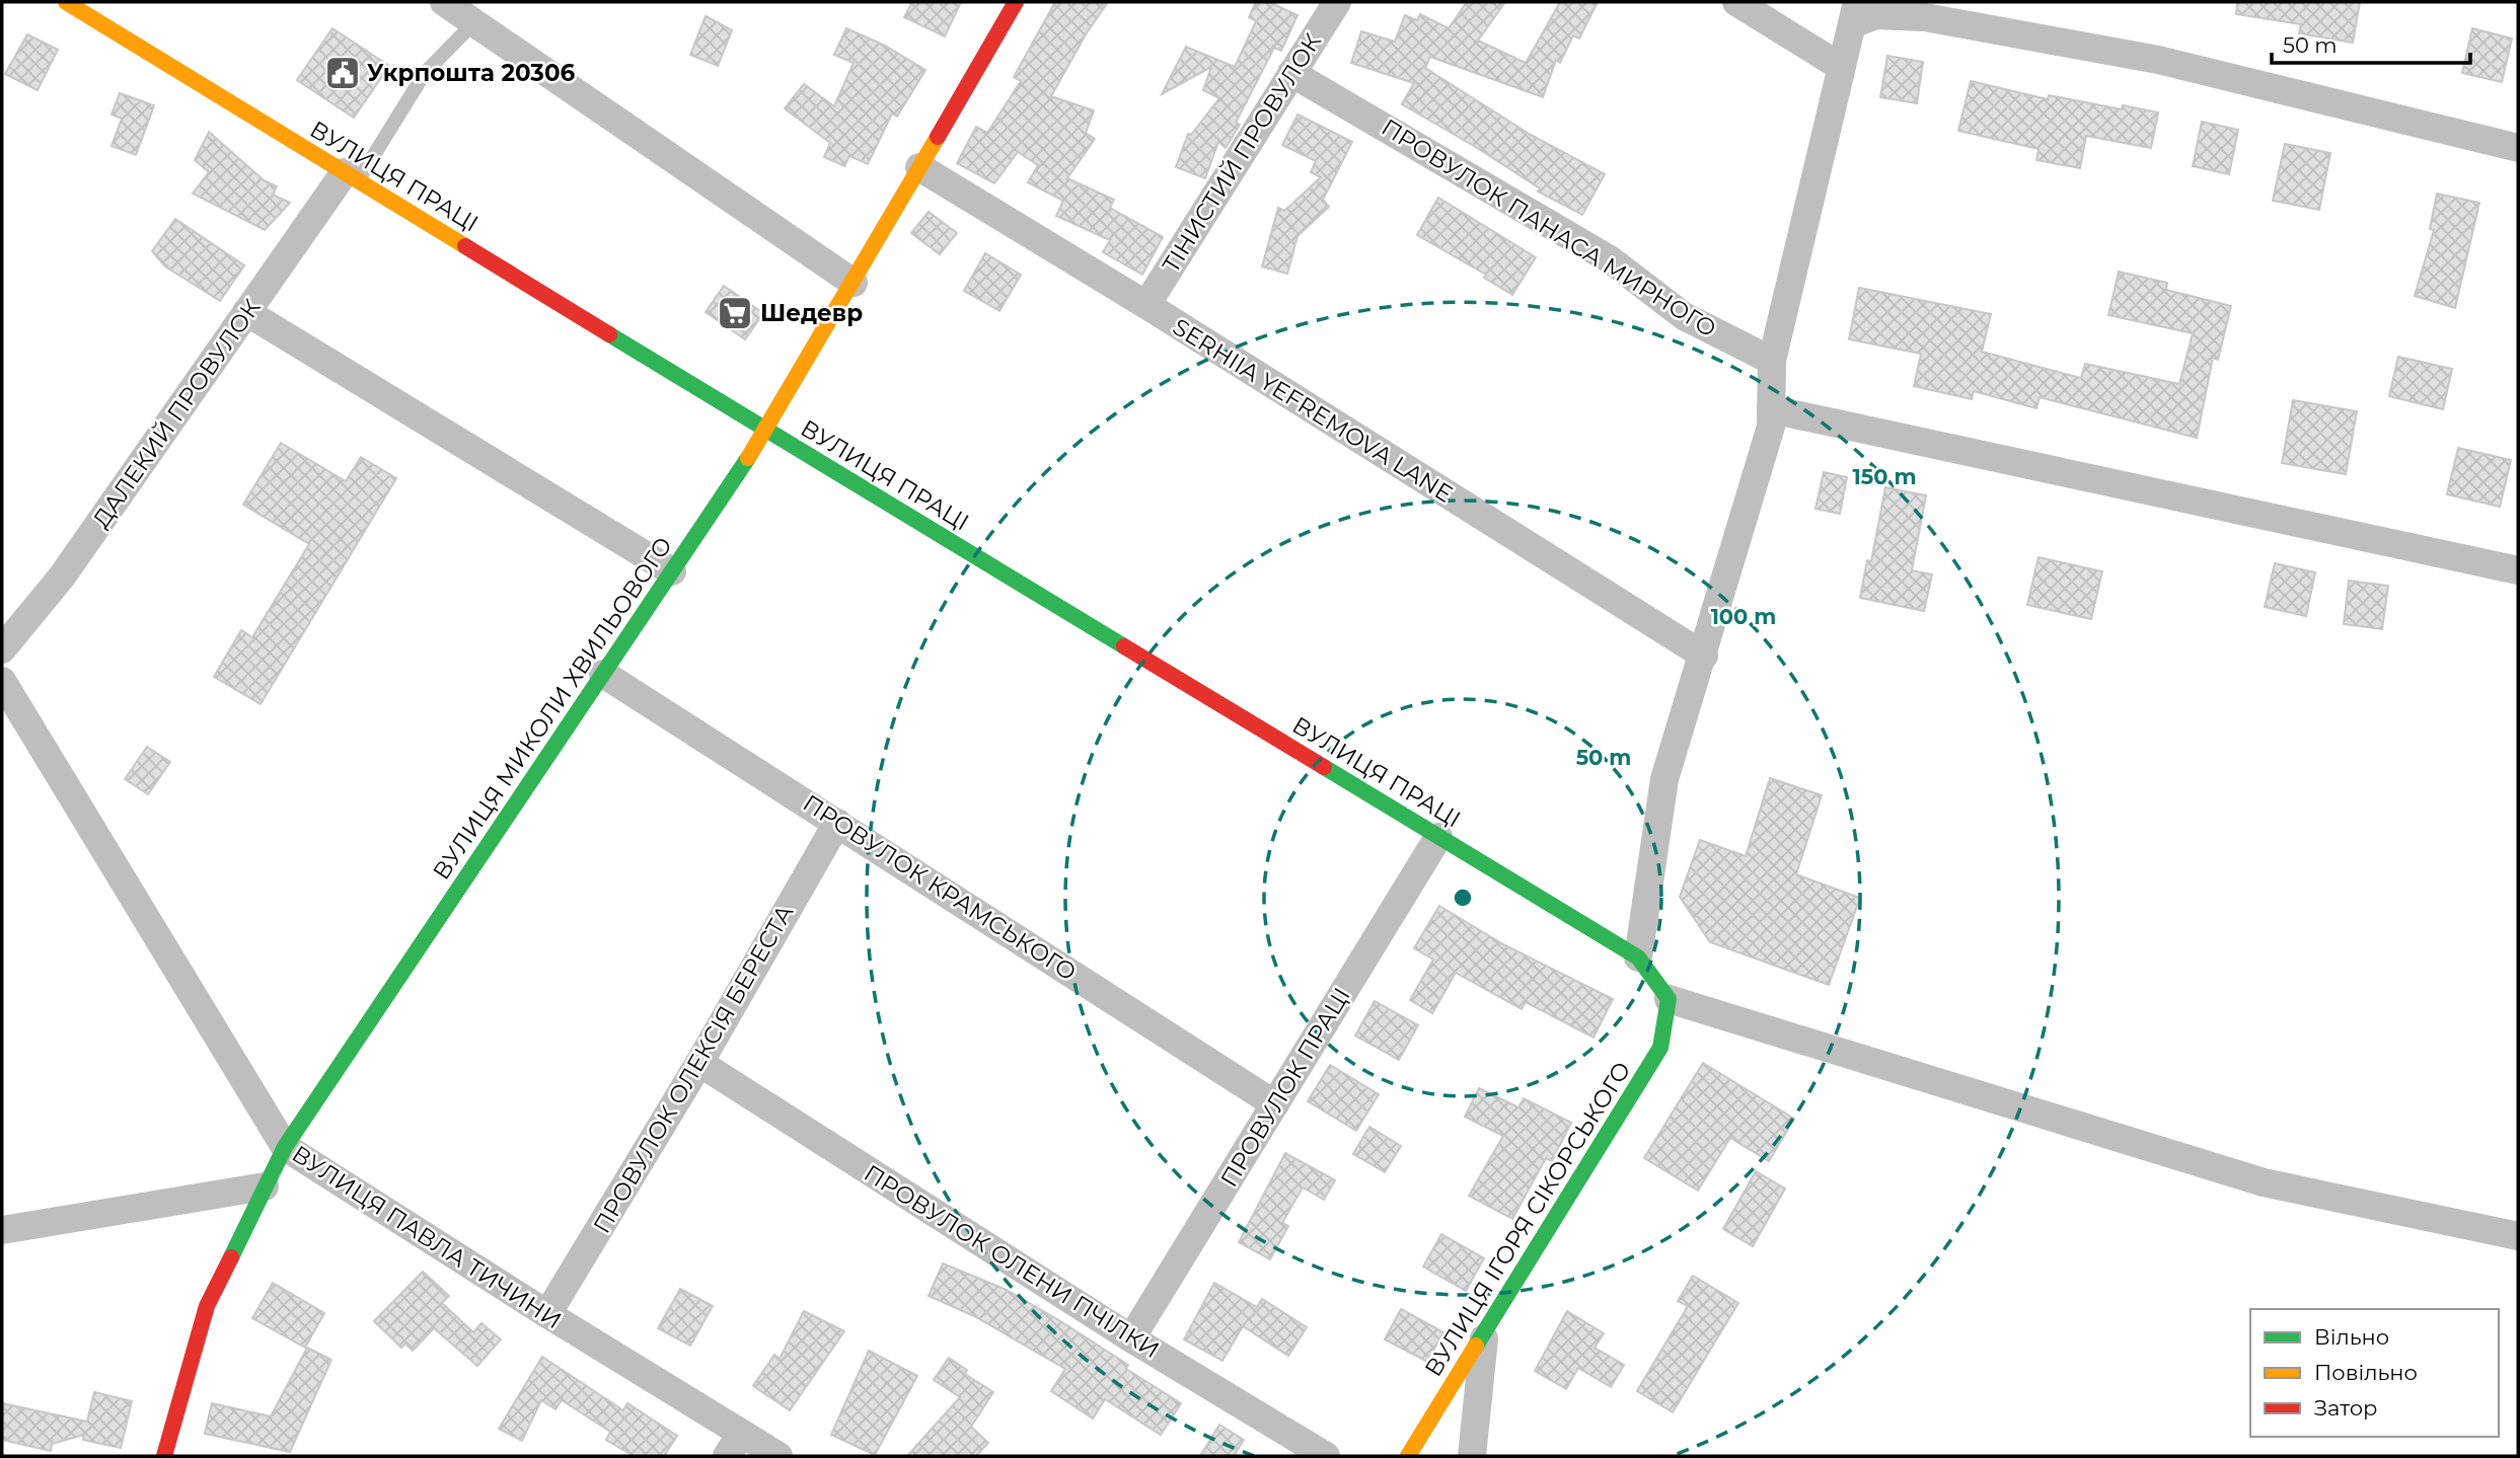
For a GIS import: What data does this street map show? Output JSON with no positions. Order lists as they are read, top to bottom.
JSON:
{
  "streets": {
    "main road": ["ВУЛИЦЯ ПРАЦІ", "ВУЛИЦЯ МИКОЛИ ХВИЛЬОВОГО", "ВУЛИЦЯ ІГОРЯ СІКОРСЬКОГО"],
    "street": [
      "ТІНИСТИЙ ПРОВУЛОК",
      "ПРОВУЛОК ПАНАСА МИРНОГО",
      "SERHIIA YEFREMOVA LANE",
      "ДАЛЕКИЙ ПРОВУЛОК",
      "ПРОВУЛОК КРАМСЬКОГО",
      "ПРОВУЛОК ОЛЕКСІЯ БЕРЕСТА",
      "ПРОВУЛОК ПРАЦІ",
      "ВУЛИЦЯ ПАВЛА ТИЧИНИ",
      "ПРОВУЛОК ОЛЕНИ ПЧІЛКИ"
    ]
  },
  "crossings": [
    ["ТІНИСТИЙ ПРОВУЛОК", "ПРОВУЛОК ПАНАСА МИРНОГО"],
    ["ТІНИСТИЙ ПРОВУЛОК", "SERHIIA YEFREMOVA LANE"],
    ["ВУЛИЦЯ ПРАЦІ", "ДАЛЕКИЙ ПРОВУЛОК"],
    ["ВУЛИЦЯ ПРАЦІ", "ВУЛИЦЯ МИКОЛИ ХВИЛЬОВОГО"],
    ["ВУЛИЦЯ ПРАЦІ", "ПРОВУЛОК ПРАЦІ"],
    ["ВУЛИЦЯ ПРАЦІ", "ВУЛИЦЯ ІГОРЯ СІКОРСЬКОГО"],
    ["SERHIIA YEFREMOVA LANE", "ВУЛИЦЯ МИКОЛИ ХВИЛЬОВОГО"],
    ["ВУЛИЦЯ МИКОЛИ ХВИЛЬОВОГО", "ПРОВУЛОК КРАМСЬКОГО"],
    ["ВУЛИЦЯ МИКОЛИ ХВИЛЬОВОГО", "ВУЛИЦЯ ПАВЛА ТИЧИНИ"],
    ["ПРОВУЛОК КРАМСЬКОГО", "ПРОВУЛОК ОЛЕКСІЯ БЕРЕСТА"],
    ["ПРОВУЛОК КРАМСЬКОГО", "ПРОВУЛОК ПРАЦІ"],
    ["ПРОВУЛОК ОЛЕКСІЯ БЕРЕСТА", "ВУЛИЦЯ ПАВЛА ТИЧИНИ"],
    ["ПРОВУЛОК ОЛЕКСІЯ БЕРЕСТА", "ПРОВУЛОК ОЛЕНИ ПЧІЛКИ"],
    ["ПРОВУЛОК ПРАЦІ", "ПРОВУЛОК ОЛЕНИ ПЧІЛКИ"]
  ],
  "places": {
    "public building": ["Укрпошта 20306"],
    "supermarket": ["Шедевр"]
  },
  "legend": ["Вільно", "Повільно", "Затор"],
  "scale_bar": "50 m",
  "rings": ["150 m", "100 m", "50 m"]
}
